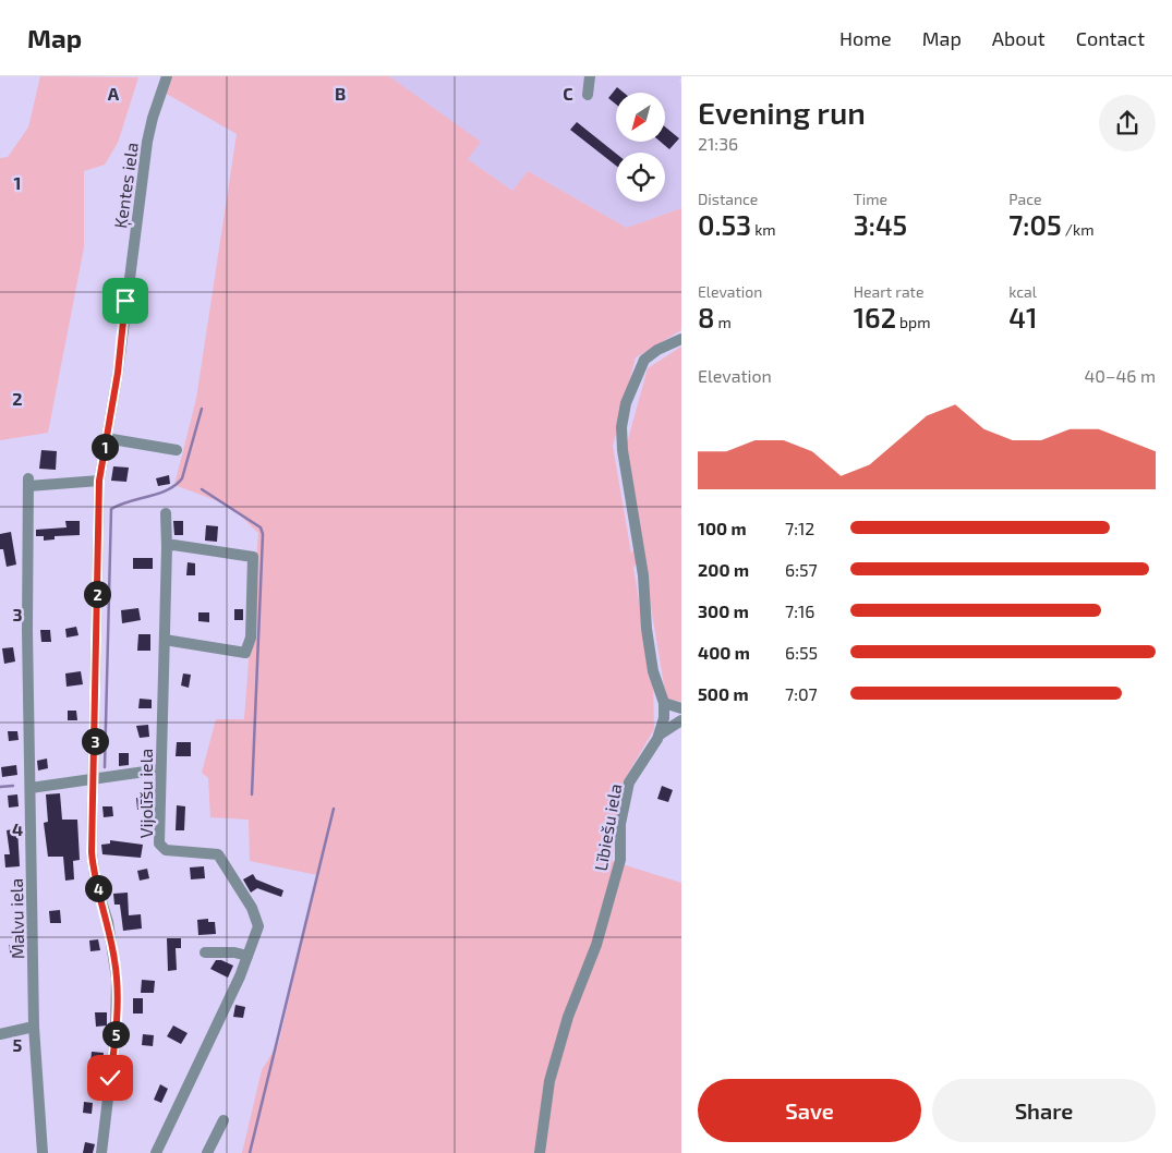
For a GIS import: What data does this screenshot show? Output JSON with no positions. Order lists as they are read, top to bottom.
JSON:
{
  "streets": {
    "street": [
      "Ķentes iela",
      "Vijolīšu iela",
      "Lībiešu iela",
      "Malvu iela"
    ]
  },
  "crossings": [
    ["Ķentes iela", "Malvu iela"]
  ],
  "north": "bottom left",
  "page": {
    "header": "Map",
    "nav": [
      "Home",
      "Map",
      "About",
      "Contact"
    ],
    "heading": ["Evening run", "21:36"],
    "stats": [
      ["Distance", "0.53 km"],
      ["Time", "3:45"],
      ["Pace", "7:05 /km"],
      ["Elevation", "8 m"],
      ["Heart rate", "162 bpm"],
      ["kcal", "41"]
    ],
    "chart": ["Elevation", "40–46 m"],
    "pins": [
      "1",
      "2",
      "3",
      "4",
      "5"
    ],
    "list": [
      {
        "name": "100 m",
        "note": "7:12"
      },
      {
        "name": "200 m",
        "note": "6:57"
      },
      {
        "name": "300 m",
        "note": "7:16"
      },
      {
        "name": "400 m",
        "note": "6:55"
      },
      {
        "name": "500 m",
        "note": "7:07"
      }
    ],
    "buttons": ["Save", "Share"]
  },
  "grid": {
    "columns": ["A", "B", "C"],
    "rows": [
      "1",
      "2",
      "3",
      "4",
      "5"
    ]
  }
}
